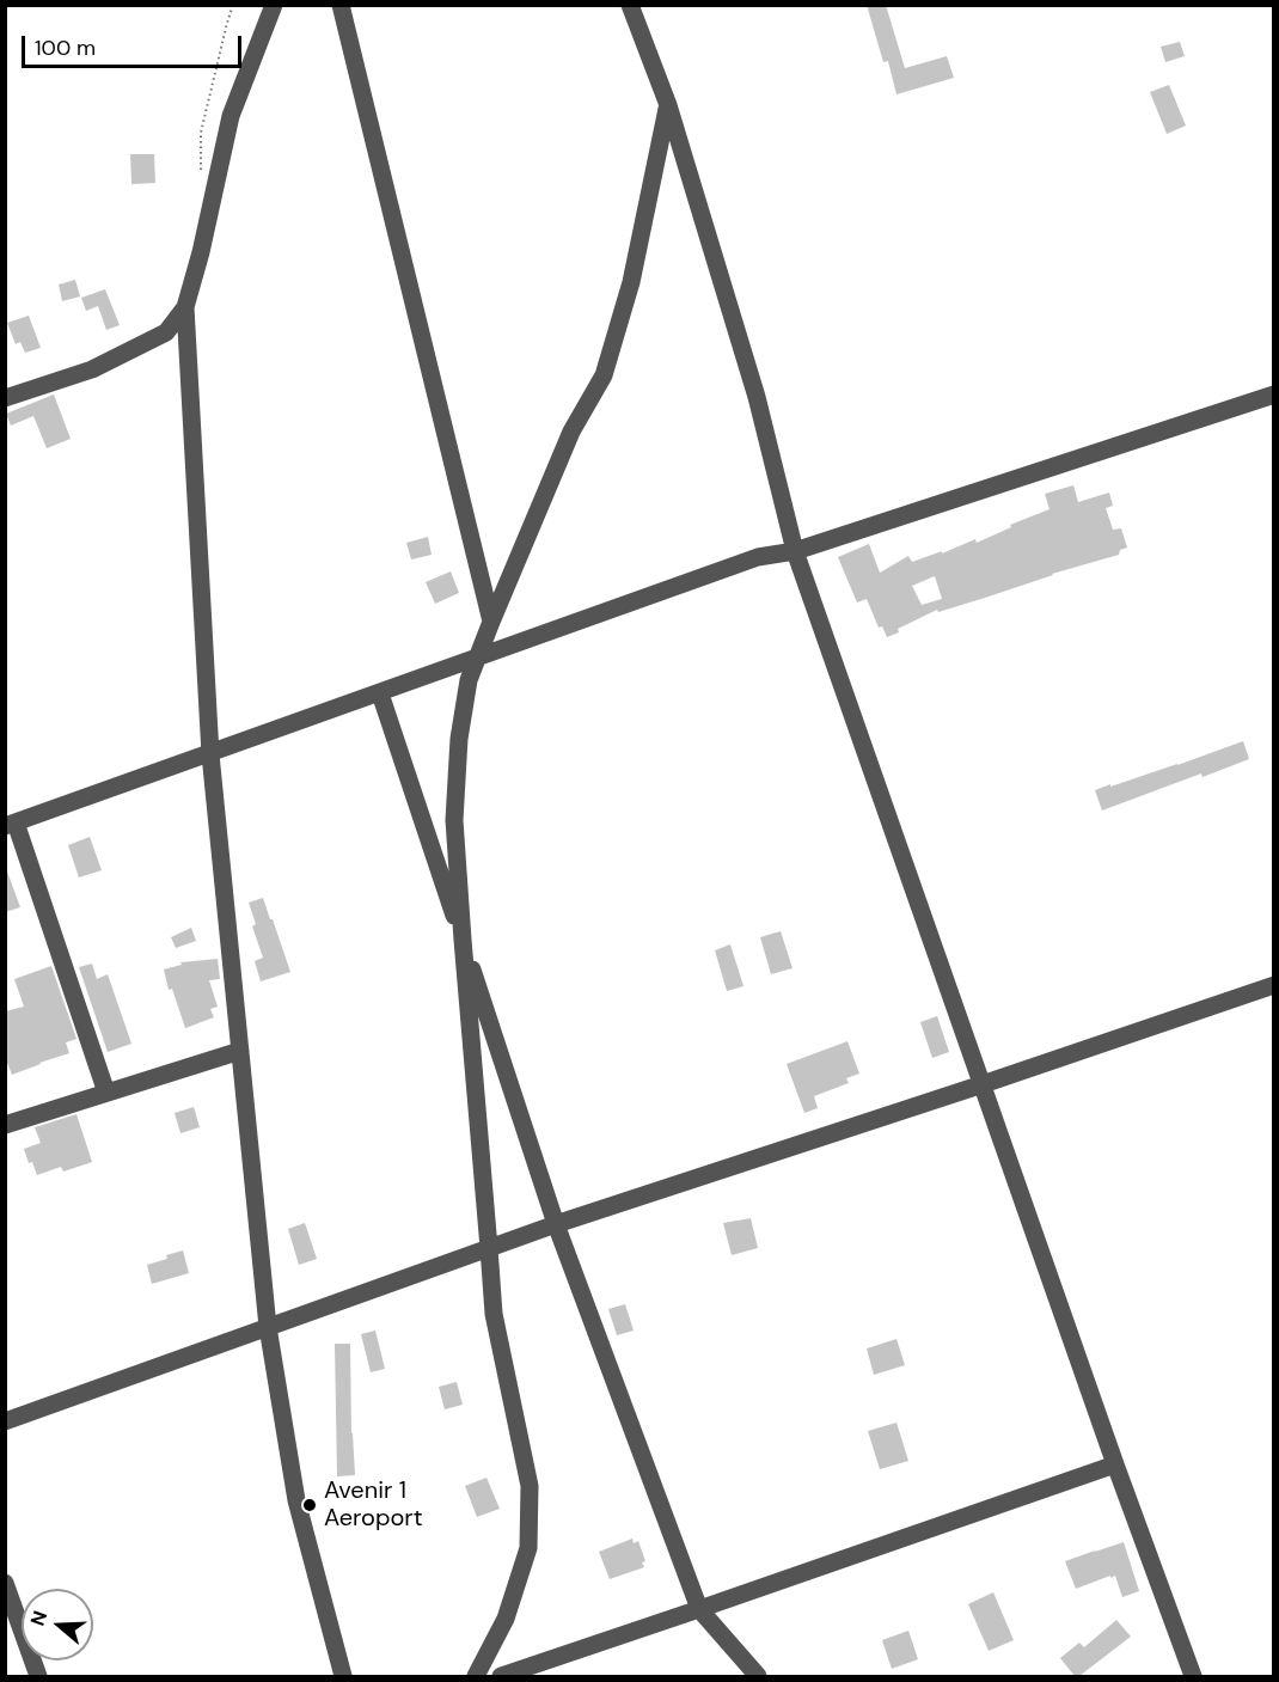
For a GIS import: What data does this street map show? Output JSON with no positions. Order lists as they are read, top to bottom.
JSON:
{
  "places": ["Avenir 1 Aeroport"],
  "scale_bar": "100 m",
  "north": "left"
}
